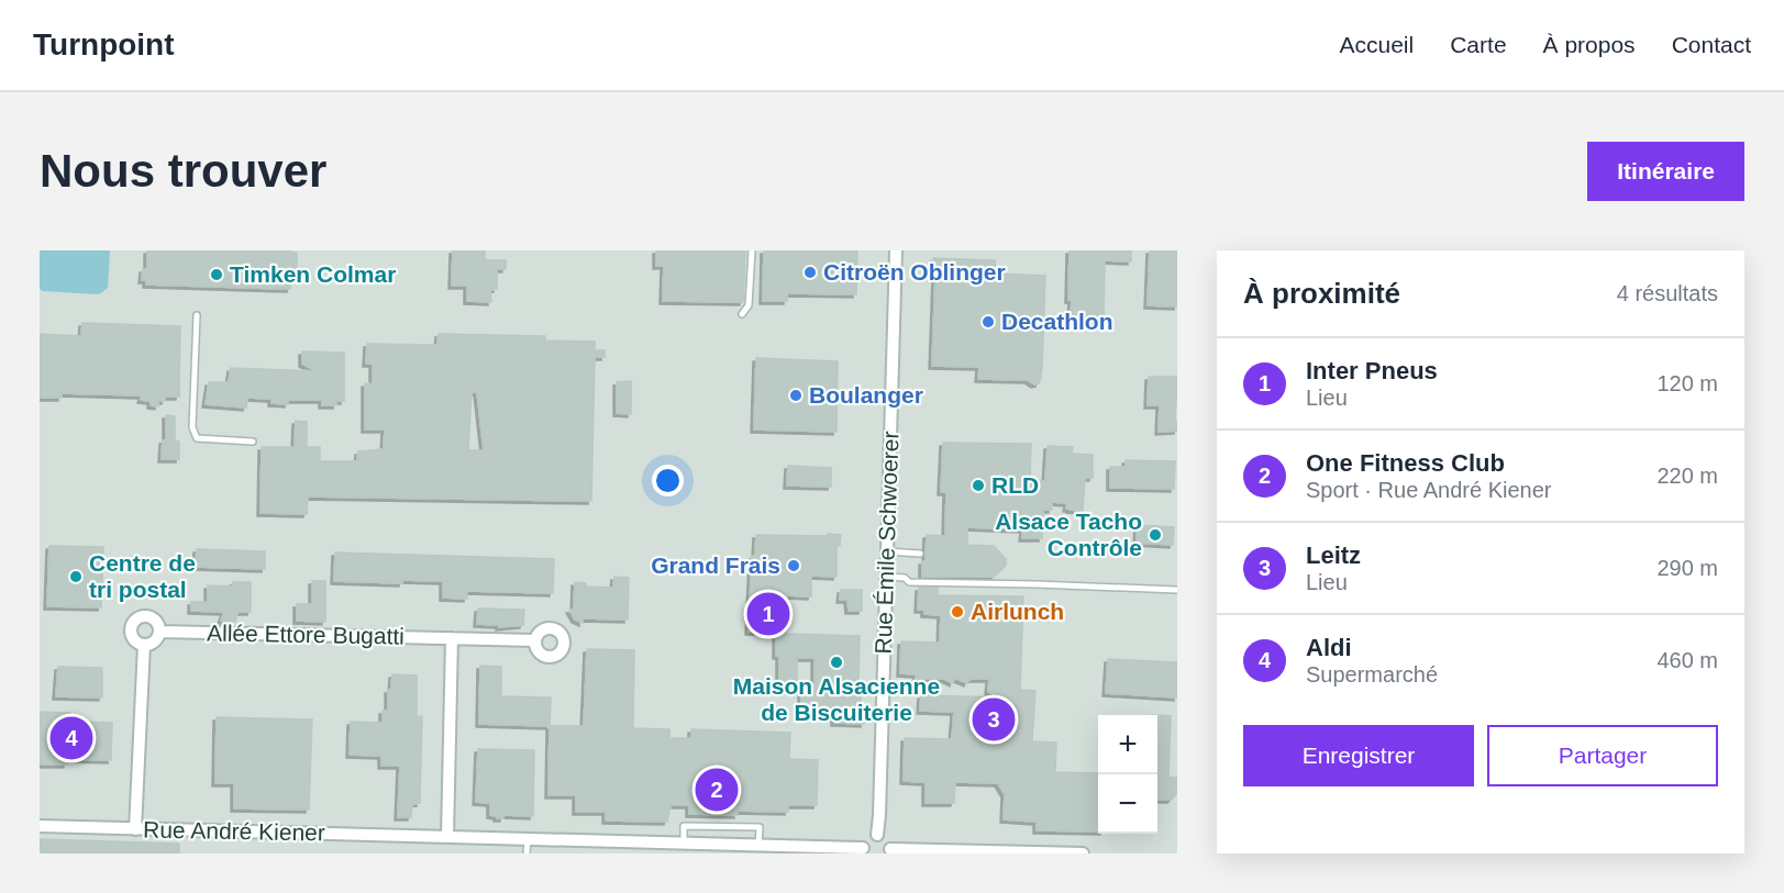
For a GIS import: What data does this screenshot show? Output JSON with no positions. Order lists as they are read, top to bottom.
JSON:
{
  "streets": {
    "street": ["Rue Émile Schwoerer", "Allée Ettore Bugatti", "Rue André Kiener"]
  },
  "places": [
    "Citroën Oblinger",
    "Timken Colmar",
    "Decathlon",
    "Boulanger",
    "RLD",
    "Alsace Tacho Contrôle",
    "Grand Frais",
    "Centre de tri postal",
    "Airlunch",
    "Maison Alsacienne de Biscuiterie"
  ],
  "page": {
    "header": "Turnpoint",
    "nav": [
      "Accueil",
      "Carte",
      "À propos",
      "Contact"
    ],
    "buttons": [
      "Itinéraire",
      ["Enregistrer", "Partager"]
    ],
    "title": "Nous trouver",
    "heading": ["À proximité", "4 résultats"],
    "list": [
      {
        "mark": "1",
        "name": "Inter Pneus",
        "note": "Lieu",
        "value": "120 m"
      },
      {
        "mark": "2",
        "name": "One Fitness Club",
        "note": "Sport · Rue André Kiener",
        "value": "220 m"
      },
      {
        "mark": "3",
        "name": "Leitz",
        "note": "Lieu",
        "value": "290 m"
      },
      {
        "mark": "4",
        "name": "Aldi",
        "note": "Supermarché",
        "value": "460 m"
      }
    ],
    "pins": [
      "1",
      "3",
      "4",
      "2"
    ],
    "map_buttons": ["+", "−"]
  }
}
